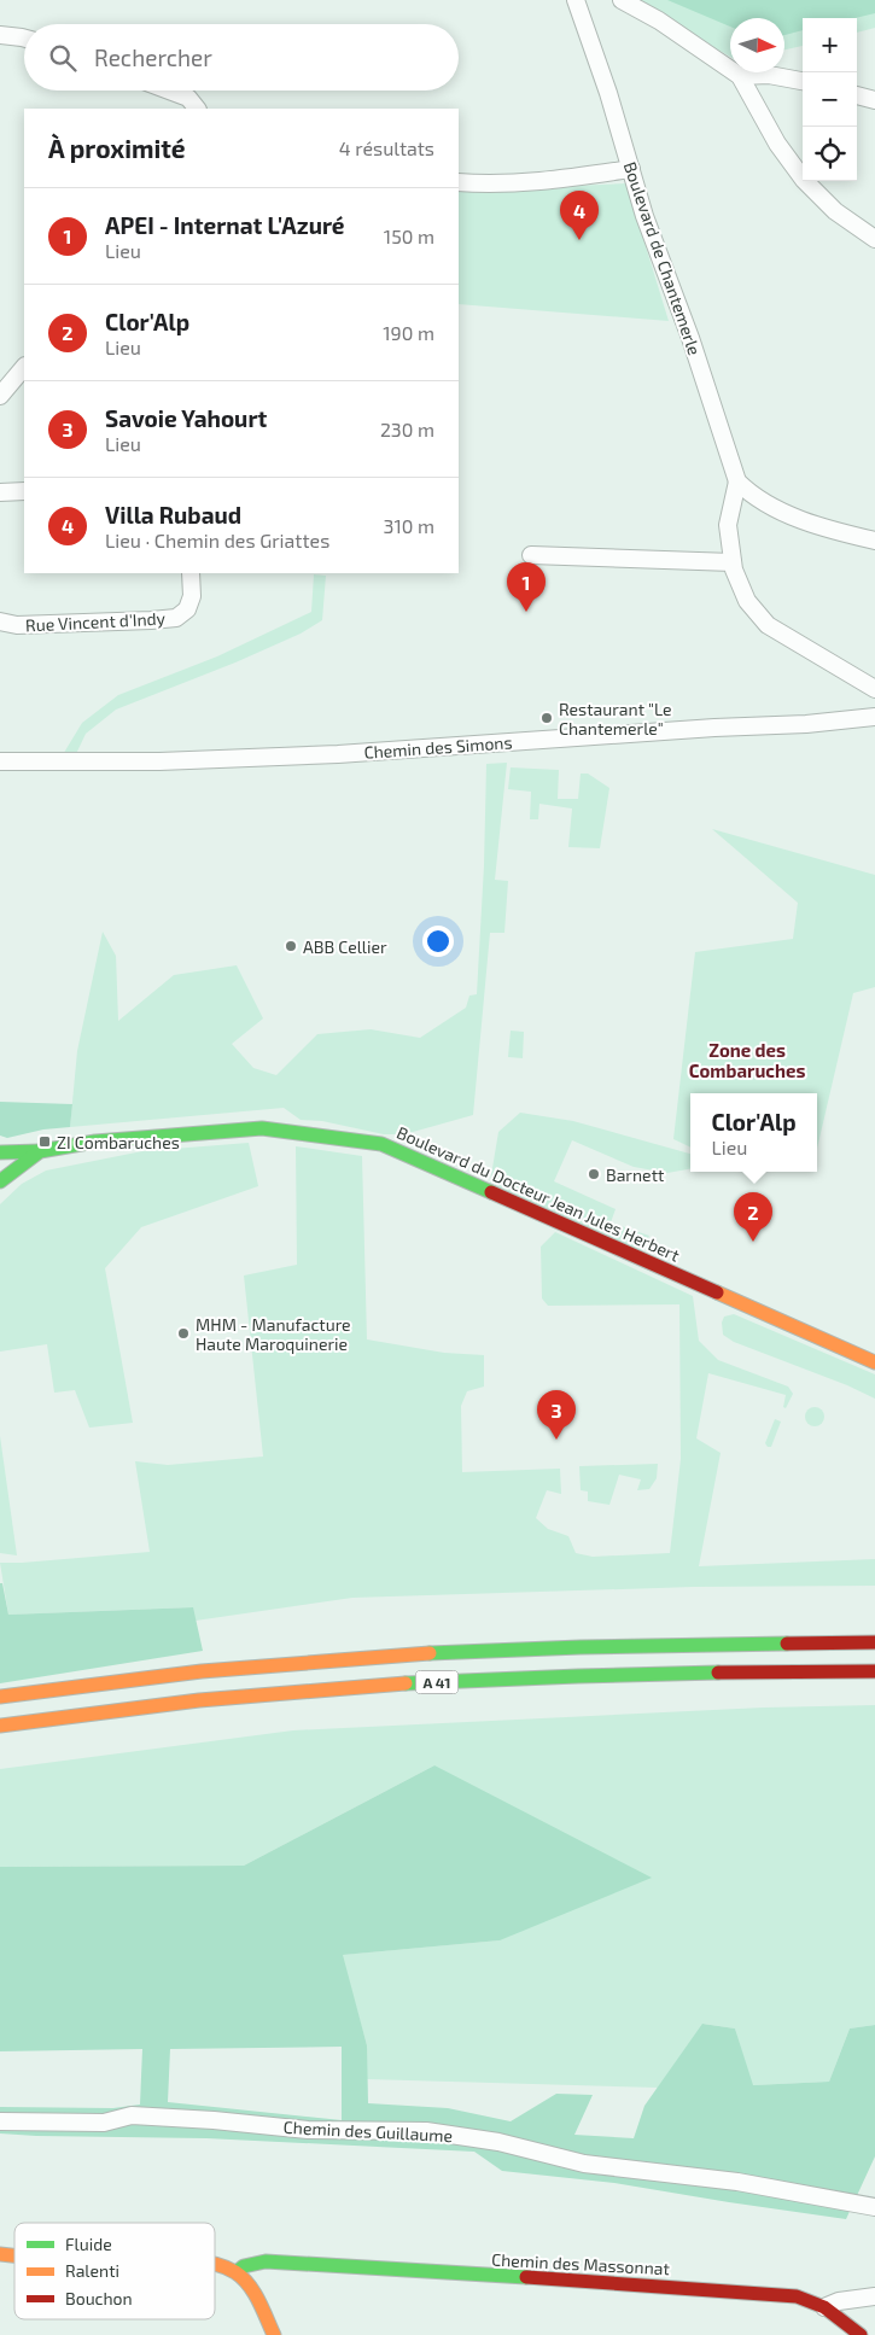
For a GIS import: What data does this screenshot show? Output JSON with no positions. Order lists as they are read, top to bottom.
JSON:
{
  "streets": {
    "main road": ["Boulevard du Docteur Jean Jules Herbert", "A 41", "Chemin des Massonnat"],
    "street": [
      "Boulevard de Chantemerle",
      "Rue Vincent d'Indy",
      "Chemin des Simons",
      "Chemin des Guillaume"
    ]
  },
  "districts": ["Zone des Combaruches"],
  "places": {
    "other": [
      "Restaurant \"Le Chantemerle\"",
      "ABB Cellier",
      "Barnett",
      "MHM - Manufacture Haute Maroquinerie"
    ],
    "transit": ["ZI Combaruches"]
  },
  "legend": ["Fluide", "Ralenti", "Bouchon"],
  "north": "right",
  "page": {
    "map_buttons": ["+", "−"],
    "search": "Rechercher",
    "heading": ["À proximité", "4 résultats"],
    "list": [
      {
        "mark": "1",
        "name": "APEI - Internat L'Azuré",
        "note": "Lieu",
        "value": "150 m"
      },
      {
        "mark": "2",
        "name": "Clor'Alp",
        "note": "Lieu",
        "value": "190 m"
      },
      {
        "mark": "3",
        "name": "Savoie Yahourt",
        "note": "Lieu",
        "value": "230 m"
      },
      {
        "mark": "4",
        "name": "Villa Rubaud",
        "note": "Lieu · Chemin des Griattes",
        "value": "310 m"
      }
    ],
    "pins": [
      "4",
      "1",
      "2",
      "3"
    ],
    "popup": ["Clor'Alp", "Lieu"]
  }
}
